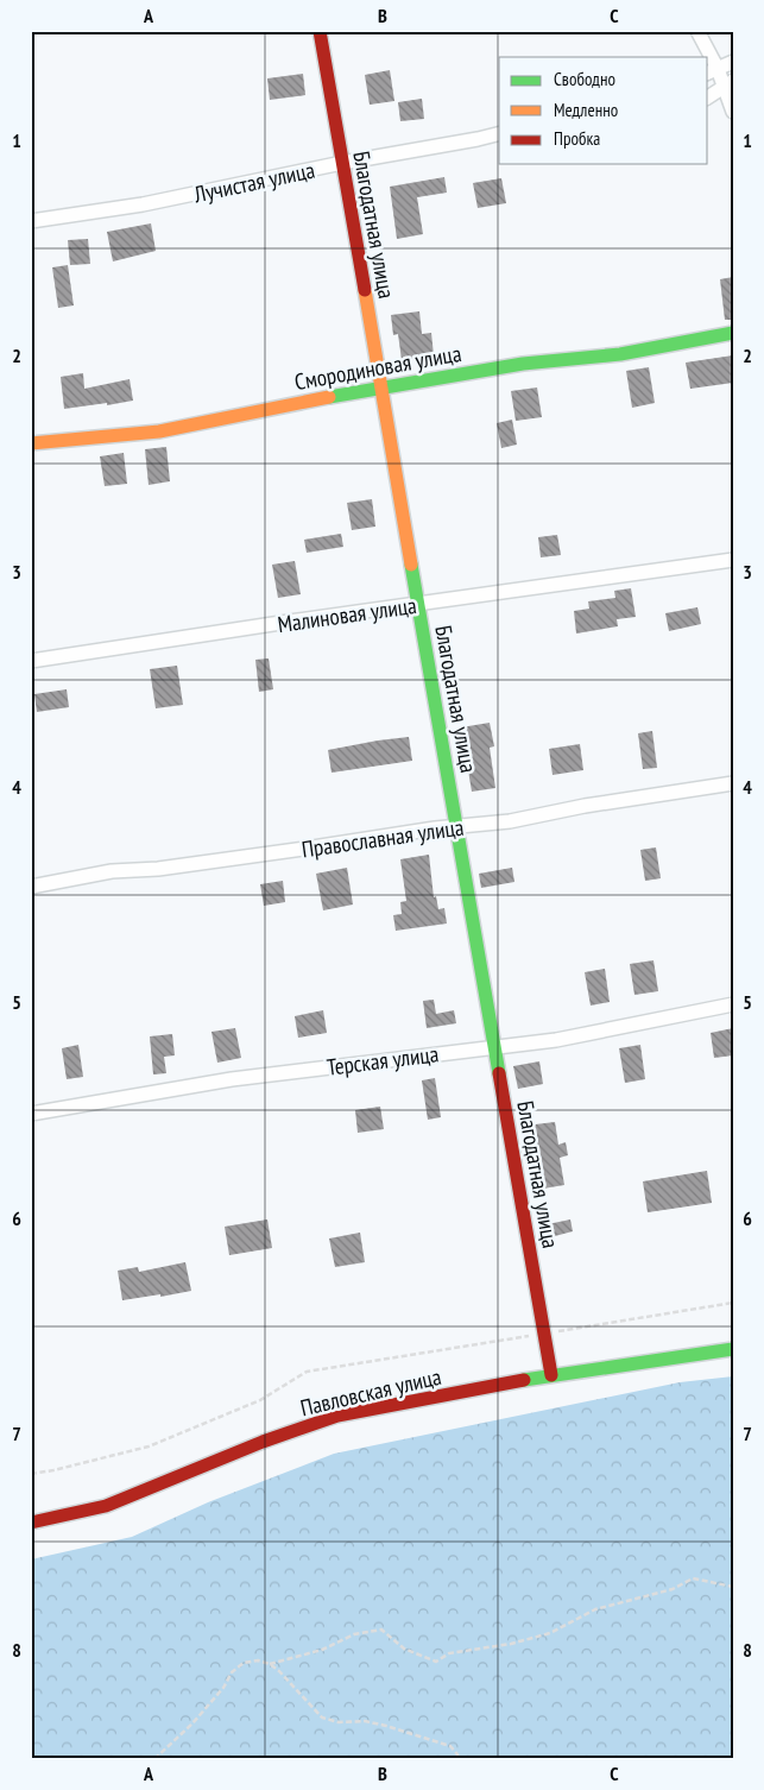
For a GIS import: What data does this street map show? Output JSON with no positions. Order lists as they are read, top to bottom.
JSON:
{
  "streets": {
    "street": [
      "Лучистая улица",
      "Благодатная улица",
      "Смородиновая улица",
      "Малиновая улица",
      "Православная улица",
      "Терская улица",
      "Павловская улица"
    ]
  },
  "crossings": [
    ["Лучистая улица", "Благодатная улица"],
    ["Благодатная улица", "Смородиновая улица"],
    ["Благодатная улица", "Малиновая улица"],
    ["Благодатная улица", "Православная улица"],
    ["Благодатная улица", "Терская улица"],
    ["Благодатная улица", "Павловская улица"]
  ],
  "legend": ["Свободно", "Медленно", "Пробка"],
  "grid": {
    "columns": ["A", "B", "C"],
    "rows": [
      "1",
      "2",
      "3",
      "4",
      "5",
      "6",
      "7",
      "8"
    ]
  }
}
